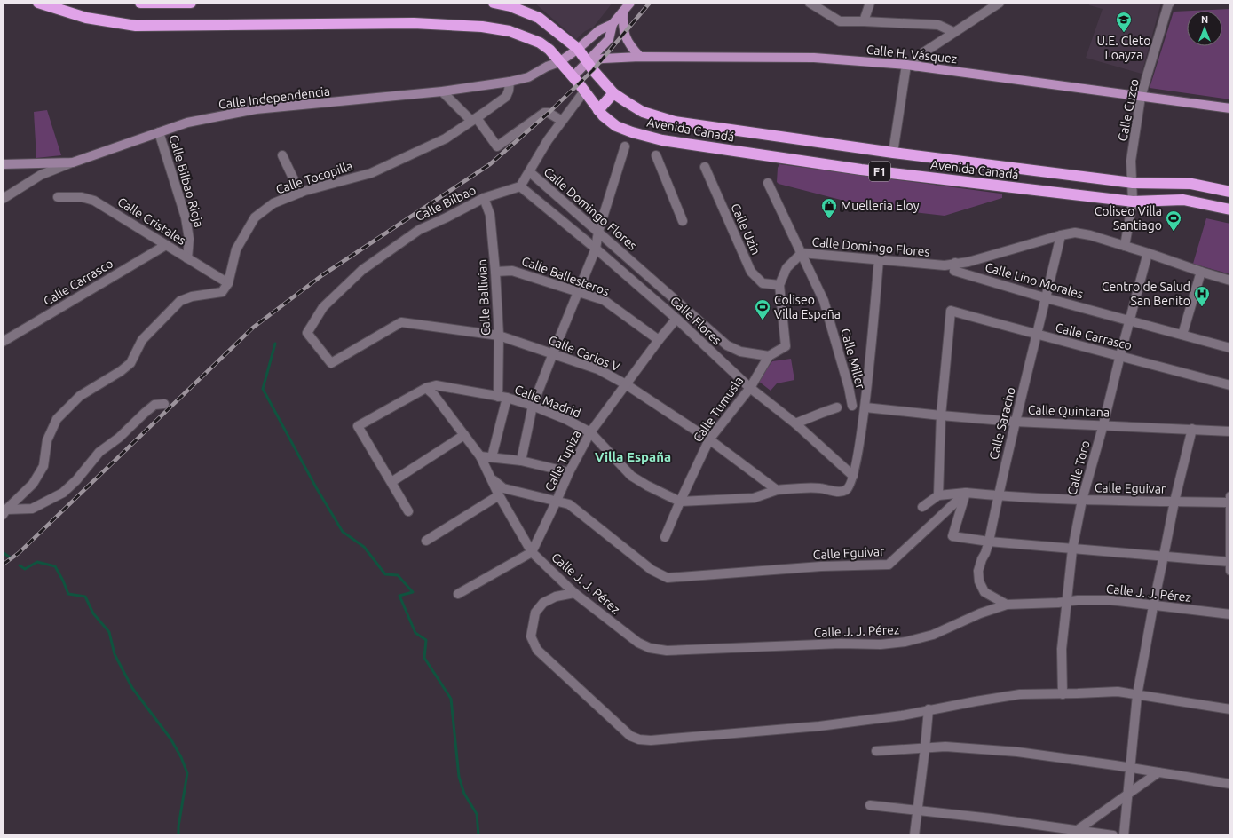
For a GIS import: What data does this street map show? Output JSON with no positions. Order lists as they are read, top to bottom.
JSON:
{
  "streets": {
    "highway": ["Avenida Canadá", "F1"],
    "main road": ["Calle H. Vásquez"],
    "street": [
      "Calle Independencia",
      "Calle Cuzco",
      "Calle Tocopilla",
      "Calle Bilbao Rioja",
      "Calle Bilbao",
      "Calle Domingo Flores",
      "Calle Cristales",
      "Calle Uzin",
      "Calle Ballesteros",
      "Calle Lino Morales",
      "Calle Carrasco",
      "Calle Ballivian",
      "Calle Flores",
      "Calle Carlos V",
      "Calle Miller",
      "Calle Madrid",
      "Calle Tumusla",
      "Calle Quintana",
      "Calle Saracho",
      "Calle Tupiza",
      "Calle Toro",
      "Calle Eguivar",
      "Calle J. J. Pérez"
    ]
  },
  "crossings": [
    ["Calle H. Vásquez", "Calle Cuzco"],
    ["Calle H. Vásquez", "Avenida Canadá"],
    ["Calle Independencia", "Avenida Canadá"],
    ["Calle Independencia", "Calle Tocopilla"],
    ["Calle Independencia", "Calle Bilbao Rioja"],
    ["Calle Cuzco", "Avenida Canadá"],
    ["Calle Tocopilla", "Calle Cristales"],
    ["Calle Bilbao Rioja", "Calle Cristales"],
    ["Calle Bilbao", "Calle Ballivian"],
    ["Calle Bilbao", "Calle Flores"],
    ["Calle Bilbao", "Calle Carlos V"],
    ["Calle Domingo Flores", "Calle Uzin"],
    ["Calle Domingo Flores", "Calle Lino Morales"],
    ["Calle Domingo Flores", "Calle Miller"],
    ["Calle Domingo Flores", "Calle Tumusla"],
    ["Calle Domingo Flores", "Calle Saracho"],
    ["Calle Domingo Flores", "Calle Toro"],
    ["Calle Cristales", "Calle Carrasco"],
    ["Calle Ballesteros", "Calle Ballivian"],
    ["Calle Ballesteros", "Calle Tupiza"],
    ["Calle Lino Morales", "Calle Saracho"],
    ["Calle Lino Morales", "Calle Toro"],
    ["Calle Carrasco", "Calle Quintana"],
    ["Calle Carrasco", "Calle Saracho"],
    ["Calle Carrasco", "Calle Toro"],
    ["Calle Ballivian", "Calle Carlos V"],
    ["Calle Ballivian", "Calle Madrid"],
    ["Calle Flores", "Calle Tumusla"],
    ["Calle Flores", "Calle Tupiza"],
    ["Calle Carlos V", "Calle Madrid"],
    ["Calle Carlos V", "Calle Tumusla"],
    ["Calle Carlos V", "Calle Tupiza"],
    ["Calle Madrid", "Calle Tumusla"],
    ["Calle Madrid", "Calle Tupiza"],
    ["Calle Madrid", "Calle J. J. Pérez"],
    ["Calle Quintana", "Calle Saracho"],
    ["Calle Quintana", "Calle Toro"],
    ["Calle Saracho", "Calle Eguivar"],
    ["Calle Saracho", "Calle J. J. Pérez"],
    ["Calle Tupiza", "Calle Eguivar"],
    ["Calle Tupiza", "Calle J. J. Pérez"],
    ["Calle Toro", "Calle Eguivar"],
    ["Calle Toro", "Calle J. J. Pérez"],
    ["Calle Eguivar", "Calle J. J. Pérez"]
  ],
  "districts": ["Villa España"],
  "places": {
    "school or university": ["U.E. Cleto Loayza"],
    "shop": ["Muelleria Eloy"],
    "sports": ["Coliseo Villa Santiago", "Coliseo Villa España"],
    "hospital": ["Centro de Salud San Benito"]
  },
  "north": "top"
}
